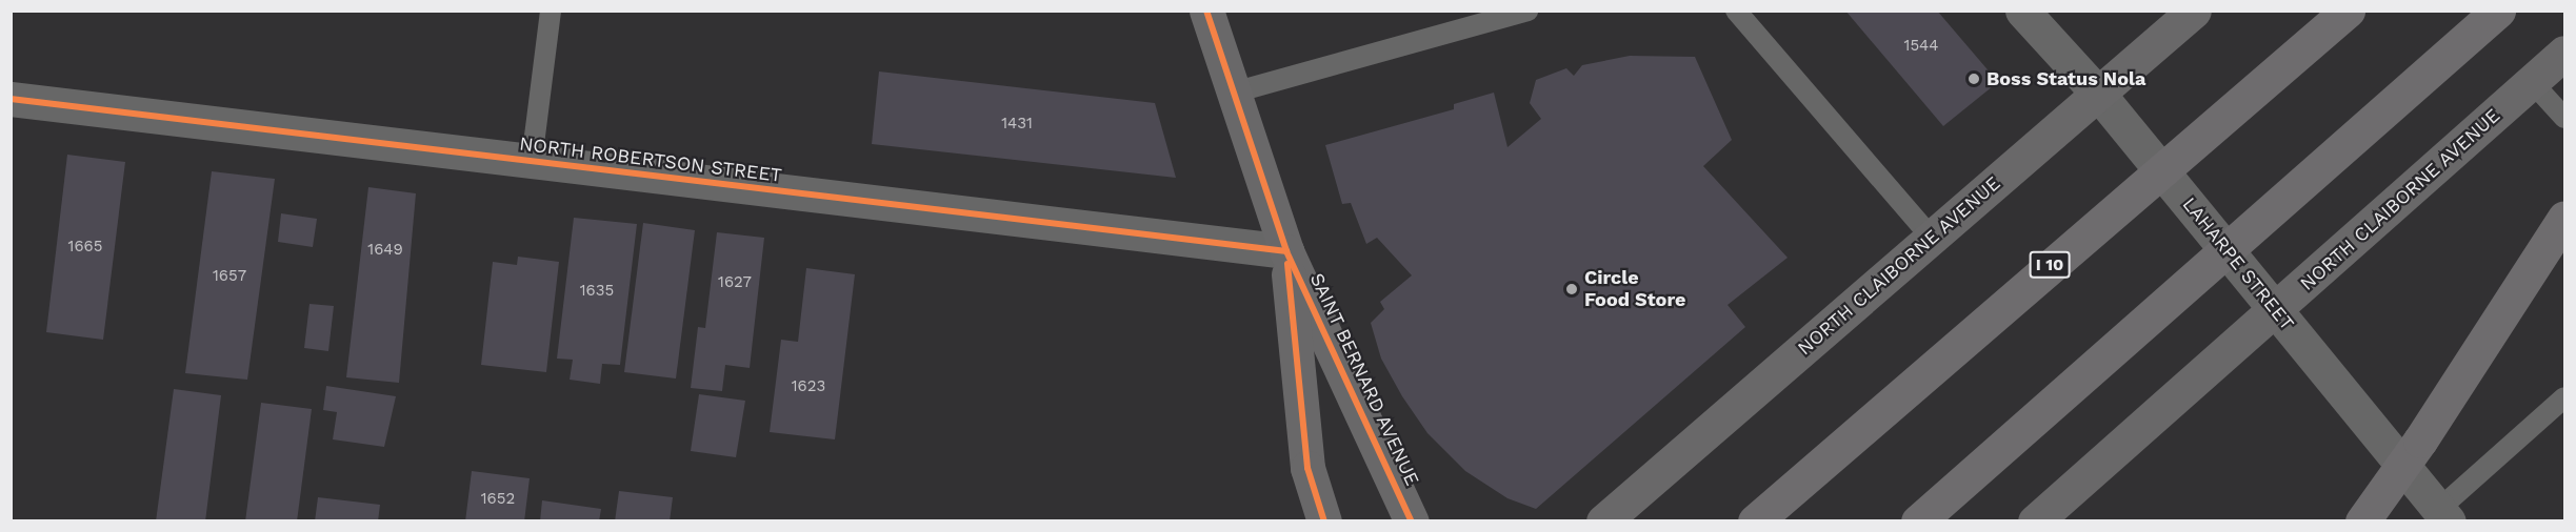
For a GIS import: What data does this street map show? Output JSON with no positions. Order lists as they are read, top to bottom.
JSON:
{
  "streets": {
    "highway": ["I 10"],
    "main road": ["NORTH CLAIBORNE AVENUE", "SAINT BERNARD AVENUE"],
    "street": ["NORTH ROBERTSON STREET", "LAHARPE STREET"]
  },
  "crossings": [
    ["NORTH ROBERTSON STREET", "SAINT BERNARD AVENUE"],
    ["NORTH CLAIBORNE AVENUE", "LAHARPE STREET"]
  ],
  "places": ["Boss Status Nola", "Circle Food Store"],
  "house_numbers": [
    "1544",
    "1431",
    "1665",
    "1649",
    "1657",
    "1627",
    "1635",
    "1623",
    "1652"
  ]
}
